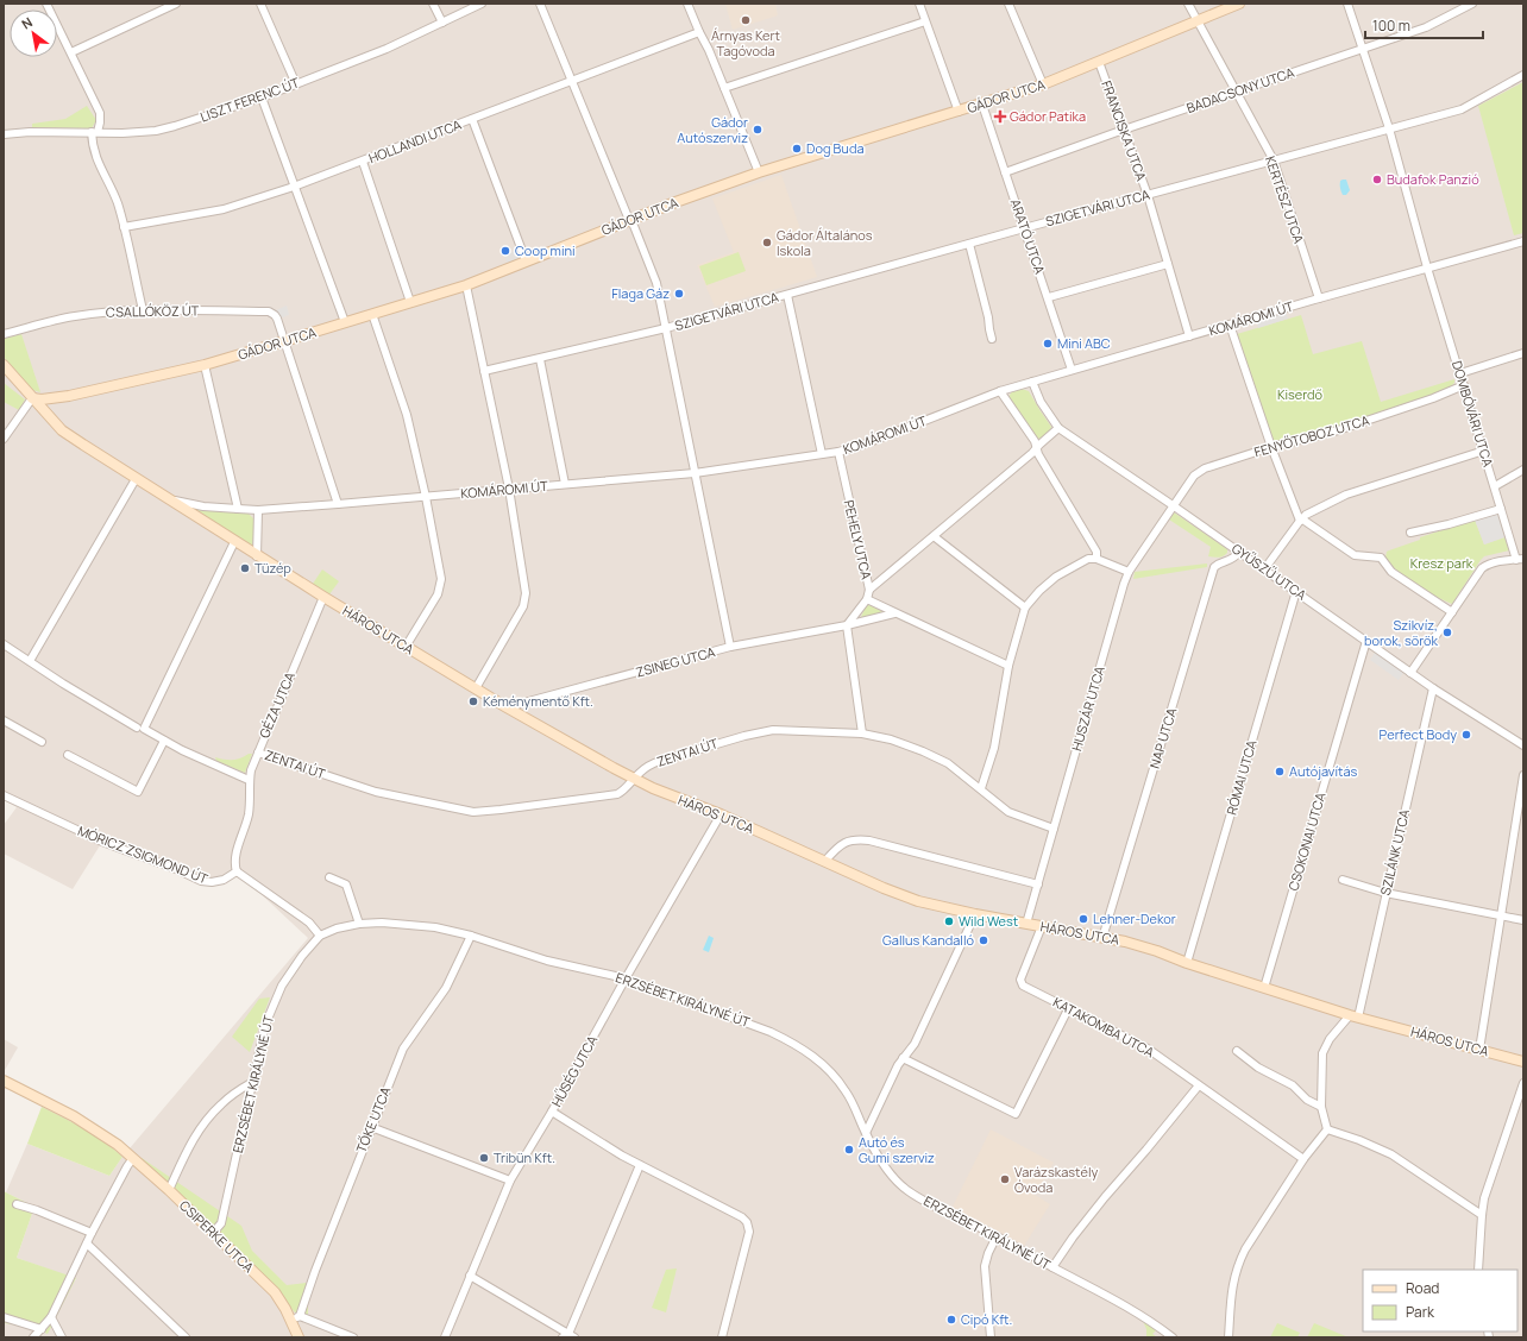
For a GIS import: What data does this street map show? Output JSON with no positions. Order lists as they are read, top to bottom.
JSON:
{
  "streets": {
    "street": [
      "BADACSONY UTCA",
      "GÁDOR UTCA",
      "LISZT FERENC ÚT",
      "FRANCISKA UTCA",
      "HOLLANDI UTCA",
      "KERTÉSZ UTCA",
      "SZIGETVÁRI UTCA",
      "ARATÓ UTCA",
      "CSALLÓKÖZ ÚT",
      "KOMÁROMI ÚT",
      "DOMBÓVÁRI UTCA",
      "FENYŐTOBOZ UTCA",
      "PEHELY UTCA",
      "GYŰSZŰ UTCA",
      "HÁROS UTCA",
      "ZSINEG UTCA",
      "GÉZA UTCA",
      "HUSZÁR UTCA",
      "NAP UTCA",
      "ZENTAI ÚT",
      "RÓMAI UTCA",
      "CSOKONAI UTCA",
      "SZILÁNK UTCA",
      "MÓRICZ ZSIGMOND ÚT",
      "ERZSÉBET KIRÁLYNÉ ÚT",
      "KATAKOMBA UTCA",
      "HŰSÉG UTCA",
      "TŐKE UTCA",
      "CSIPERKE UTCA"
    ]
  },
  "crossings": [
    ["BADACSONY UTCA", "FRANCISKA UTCA"],
    ["BADACSONY UTCA", "KERTÉSZ UTCA"],
    ["BADACSONY UTCA", "ARATÓ UTCA"],
    ["BADACSONY UTCA", "DOMBÓVÁRI UTCA"],
    ["GÁDOR UTCA", "FRANCISKA UTCA"],
    ["GÁDOR UTCA", "KERTÉSZ UTCA"],
    ["GÁDOR UTCA", "ARATÓ UTCA"],
    ["GÁDOR UTCA", "CSALLÓKÖZ ÚT"],
    ["GÁDOR UTCA", "HÁROS UTCA"],
    ["FRANCISKA UTCA", "SZIGETVÁRI UTCA"],
    ["FRANCISKA UTCA", "KOMÁROMI ÚT"],
    ["KERTÉSZ UTCA", "SZIGETVÁRI UTCA"],
    ["KERTÉSZ UTCA", "KOMÁROMI ÚT"],
    ["SZIGETVÁRI UTCA", "ARATÓ UTCA"],
    ["SZIGETVÁRI UTCA", "DOMBÓVÁRI UTCA"],
    ["ARATÓ UTCA", "KOMÁROMI ÚT"],
    ["CSALLÓKÖZ ÚT", "KOMÁROMI ÚT"],
    ["KOMÁROMI ÚT", "DOMBÓVÁRI UTCA"],
    ["KOMÁROMI ÚT", "PEHELY UTCA"],
    ["KOMÁROMI ÚT", "GYŰSZŰ UTCA"],
    ["KOMÁROMI ÚT", "HÁROS UTCA"],
    ["DOMBÓVÁRI UTCA", "FENYŐTOBOZ UTCA"],
    ["FENYŐTOBOZ UTCA", "GYŰSZŰ UTCA"],
    ["FENYŐTOBOZ UTCA", "HUSZÁR UTCA"],
    ["PEHELY UTCA", "ZSINEG UTCA"],
    ["GYŰSZŰ UTCA", "HUSZÁR UTCA"],
    ["GYŰSZŰ UTCA", "NAP UTCA"],
    ["GYŰSZŰ UTCA", "RÓMAI UTCA"],
    ["GYŰSZŰ UTCA", "CSOKONAI UTCA"],
    ["GYŰSZŰ UTCA", "SZILÁNK UTCA"],
    ["HÁROS UTCA", "ZSINEG UTCA"],
    ["HÁROS UTCA", "GÉZA UTCA"],
    ["HÁROS UTCA", "HUSZÁR UTCA"],
    ["HÁROS UTCA", "NAP UTCA"],
    ["HÁROS UTCA", "ZENTAI ÚT"],
    ["HÁROS UTCA", "RÓMAI UTCA"],
    ["HÁROS UTCA", "CSOKONAI UTCA"],
    ["HÁROS UTCA", "SZILÁNK UTCA"],
    ["HÁROS UTCA", "KATAKOMBA UTCA"],
    ["HÁROS UTCA", "HŰSÉG UTCA"],
    ["GÉZA UTCA", "ZENTAI ÚT"],
    ["GÉZA UTCA", "MÓRICZ ZSIGMOND ÚT"],
    ["HUSZÁR UTCA", "ZENTAI ÚT"],
    ["ERZSÉBET KIRÁLYNÉ ÚT", "HŰSÉG UTCA"],
    ["ERZSÉBET KIRÁLYNÉ ÚT", "TŐKE UTCA"],
    ["ERZSÉBET KIRÁLYNÉ ÚT", "CSIPERKE UTCA"],
    ["TŐKE UTCA", "CSIPERKE UTCA"]
  ],
  "parks": ["Kiserdő", "Kresz park"],
  "places": {
    "other": [
      "Árnyas Kert Tagóvoda",
      "Gádor Autószerviz",
      "Dog Buda",
      "Budafok Panzió",
      "Gádor Általános Iskola",
      "Coop mini",
      "Flaga Gáz",
      "Mini ABC",
      "Tüzép",
      "Szikvíz, borok, sörök",
      "Kéménymentő Kft.",
      "Perfect Body",
      "Autójavítás",
      "Lehner-Dekor",
      "Wild West",
      "Gallus Kandalló",
      "Autó és Gumi szerviz",
      "Tribün Kft.",
      "Varázskastély Óvoda",
      "Cipó Kft."
    ],
    "health": ["Gádor Patika"]
  },
  "legend": ["Road", "Park"],
  "scale_bar": "100 m",
  "north": "top left"
}
